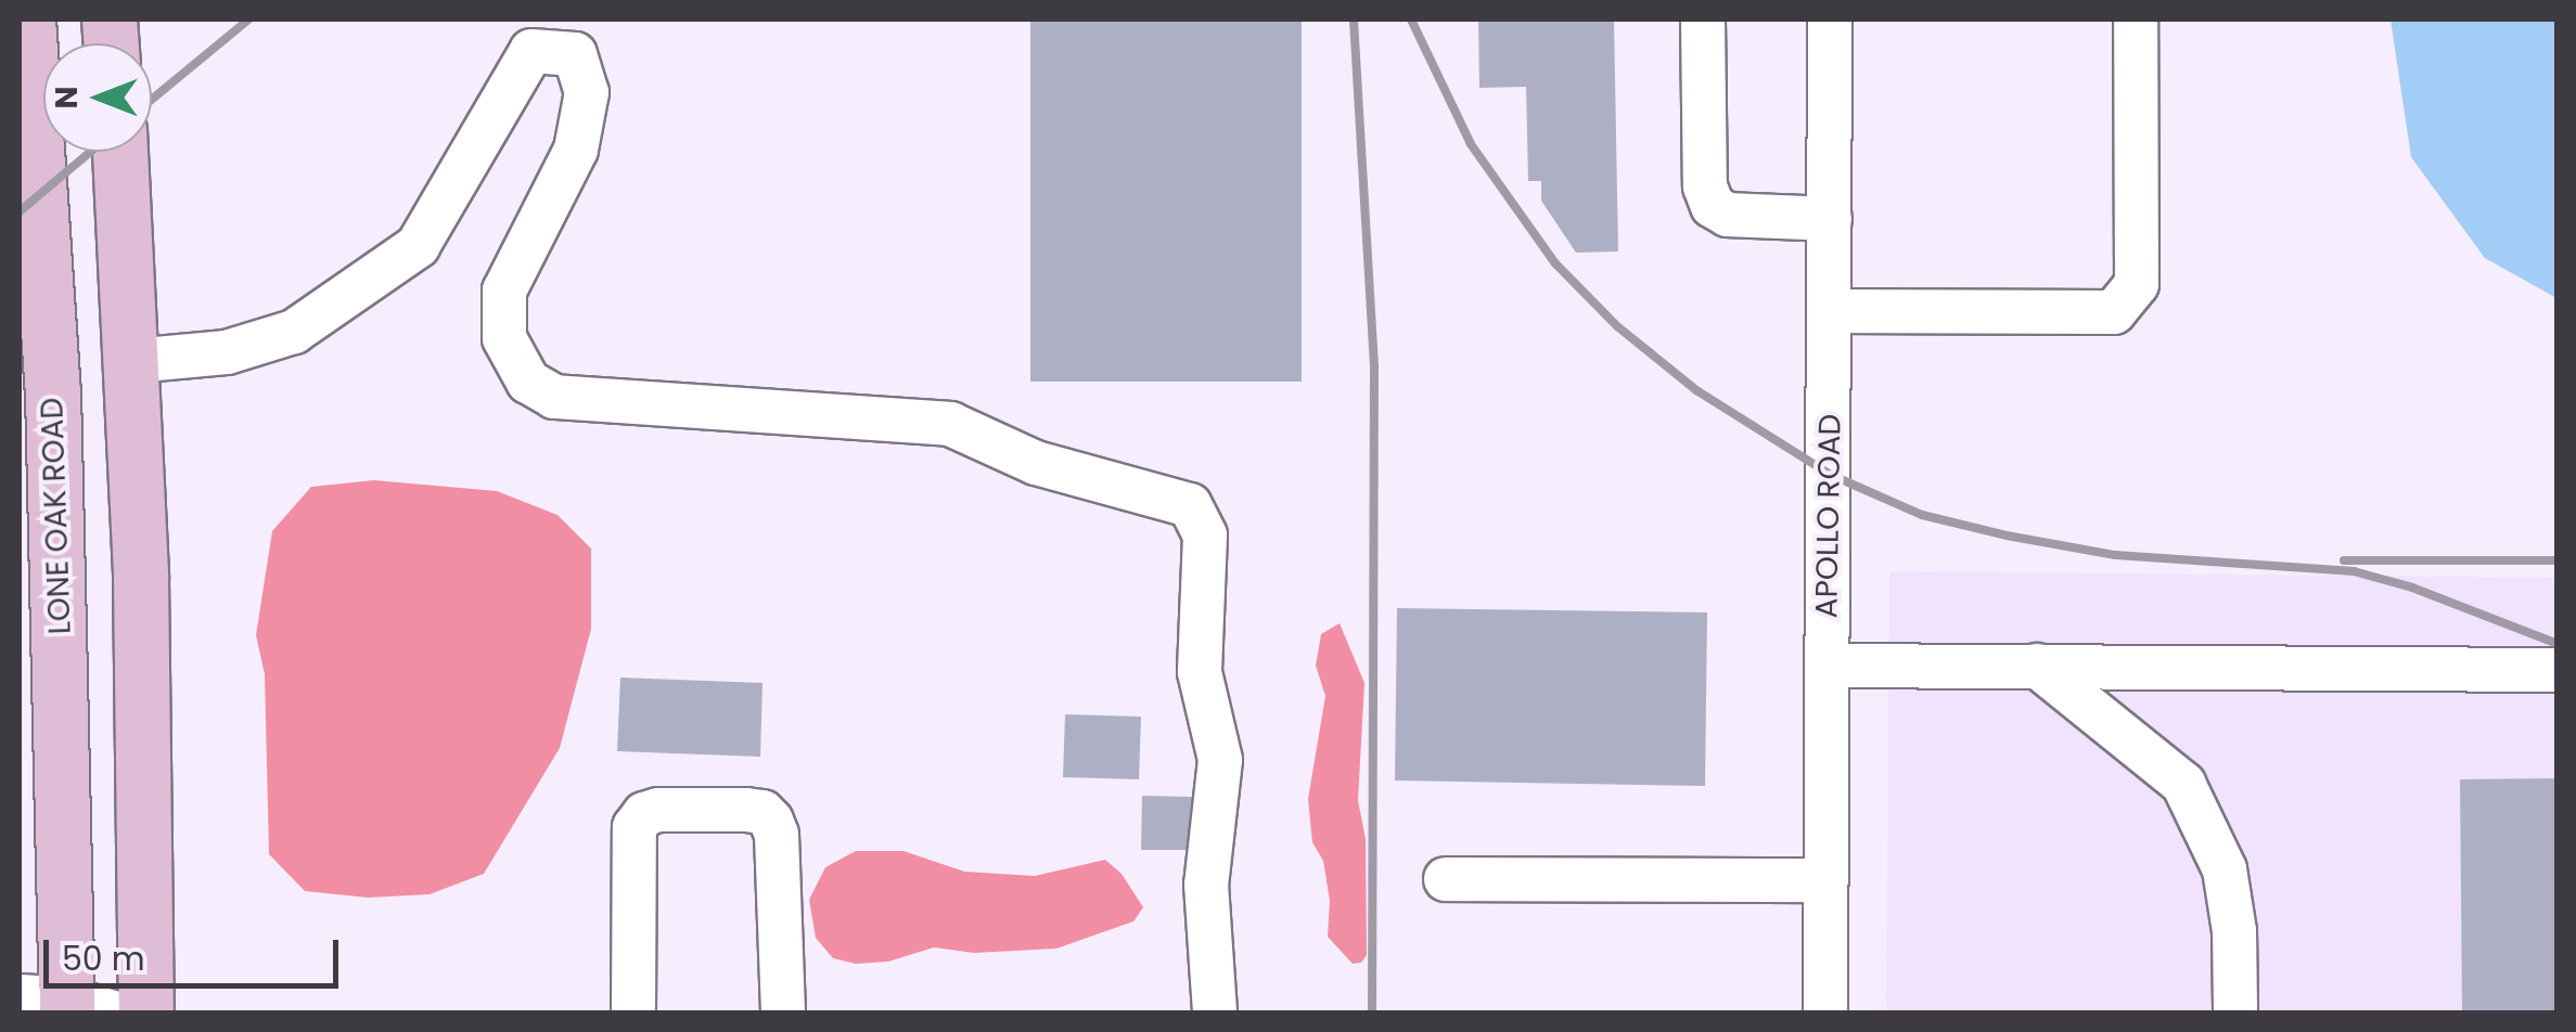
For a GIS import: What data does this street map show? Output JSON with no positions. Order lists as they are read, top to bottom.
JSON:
{
  "streets": {
    "main road": ["LONE OAK ROAD"],
    "street": ["APOLLO ROAD"]
  },
  "scale_bar": "50 m",
  "north": "left"
}
